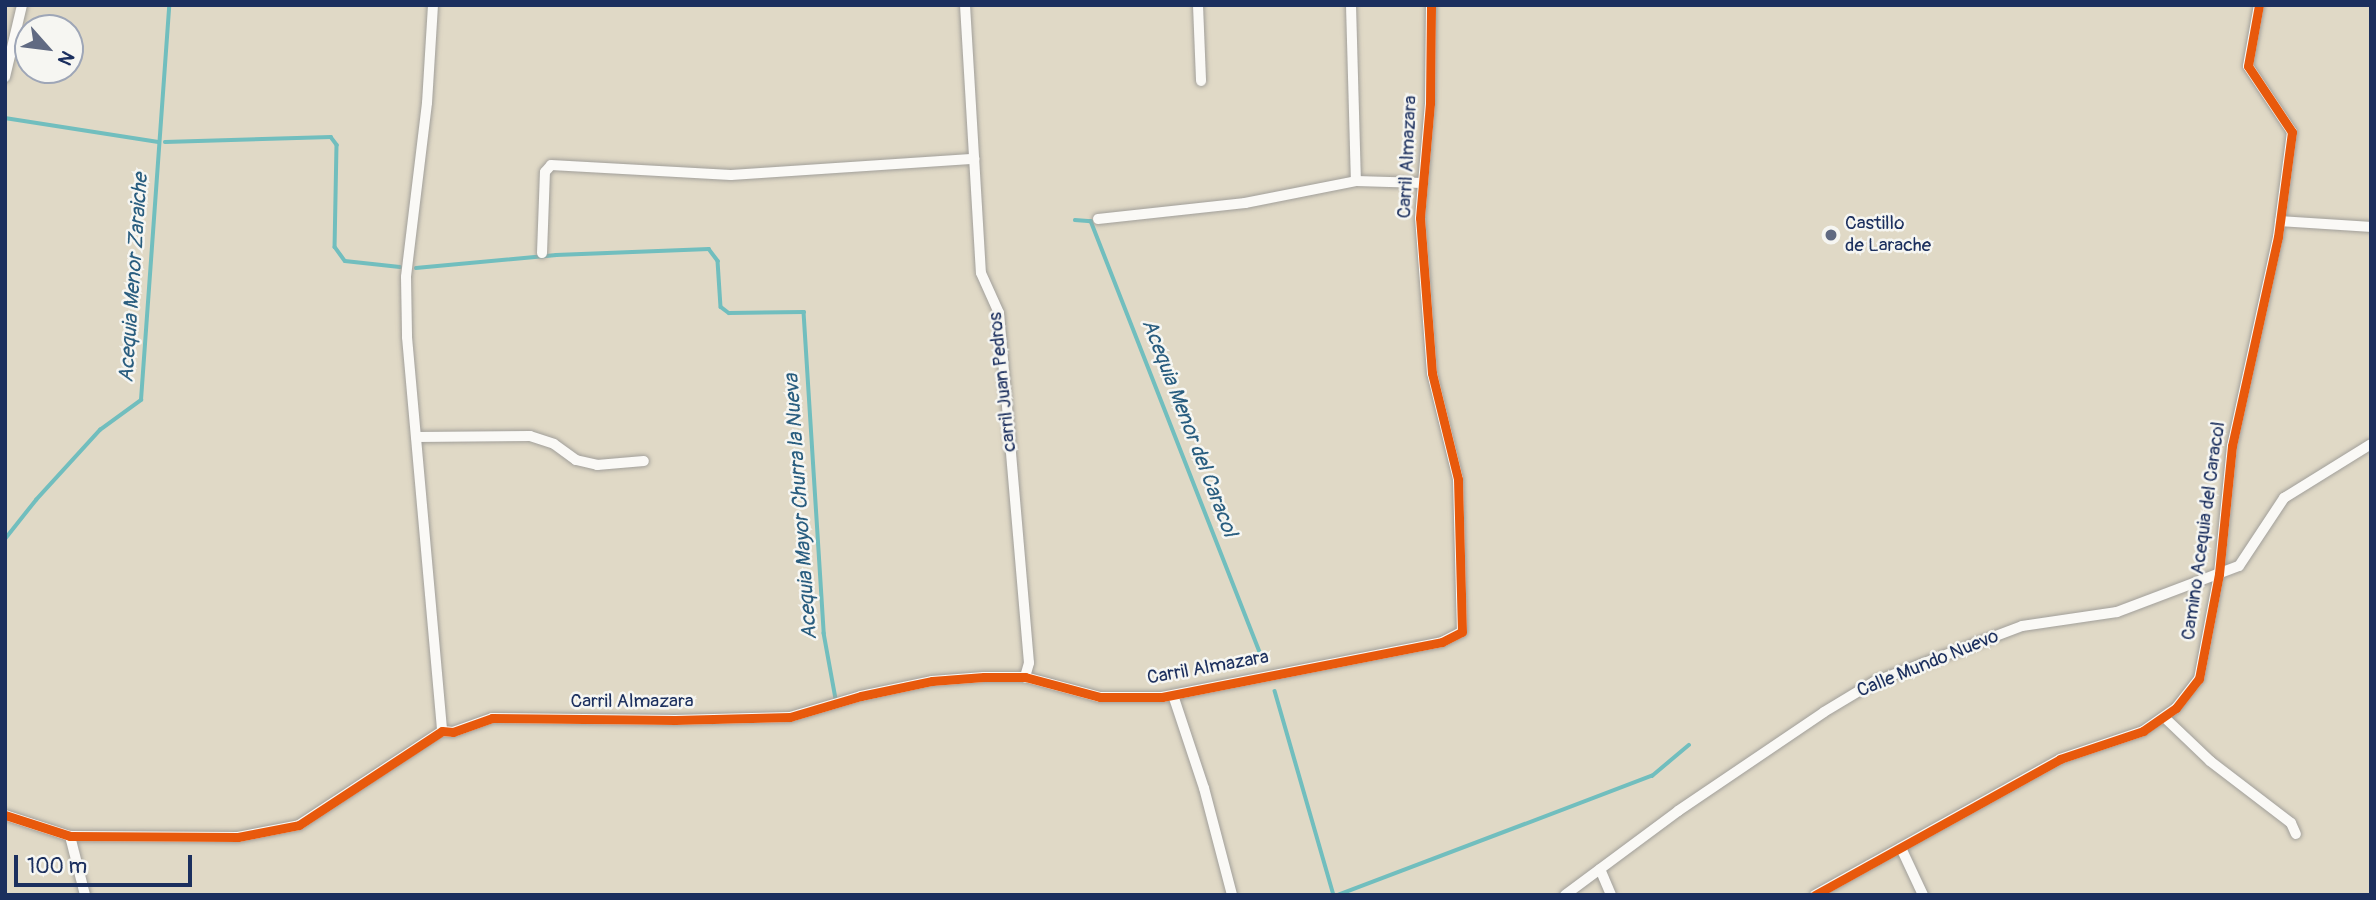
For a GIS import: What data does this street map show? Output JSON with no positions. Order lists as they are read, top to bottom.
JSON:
{
  "streets": {
    "street": [
      "Carril Almazara",
      "carril Juan Pedros",
      "Camino Acequia del Caracol",
      "Calle Mundo Nuevo"
    ]
  },
  "crossings": [
    ["Carril Almazara", "carril Juan Pedros"],
    ["Camino Acequia del Caracol", "Calle Mundo Nuevo"]
  ],
  "water": ["Acequia Menor Zaraiche", "Acequia Menor del Caracol", "Acequia Mayor Churra la Nueva"],
  "places": ["Castillo de Larache"],
  "scale_bar": "100 m",
  "north": "bottom right"
}
